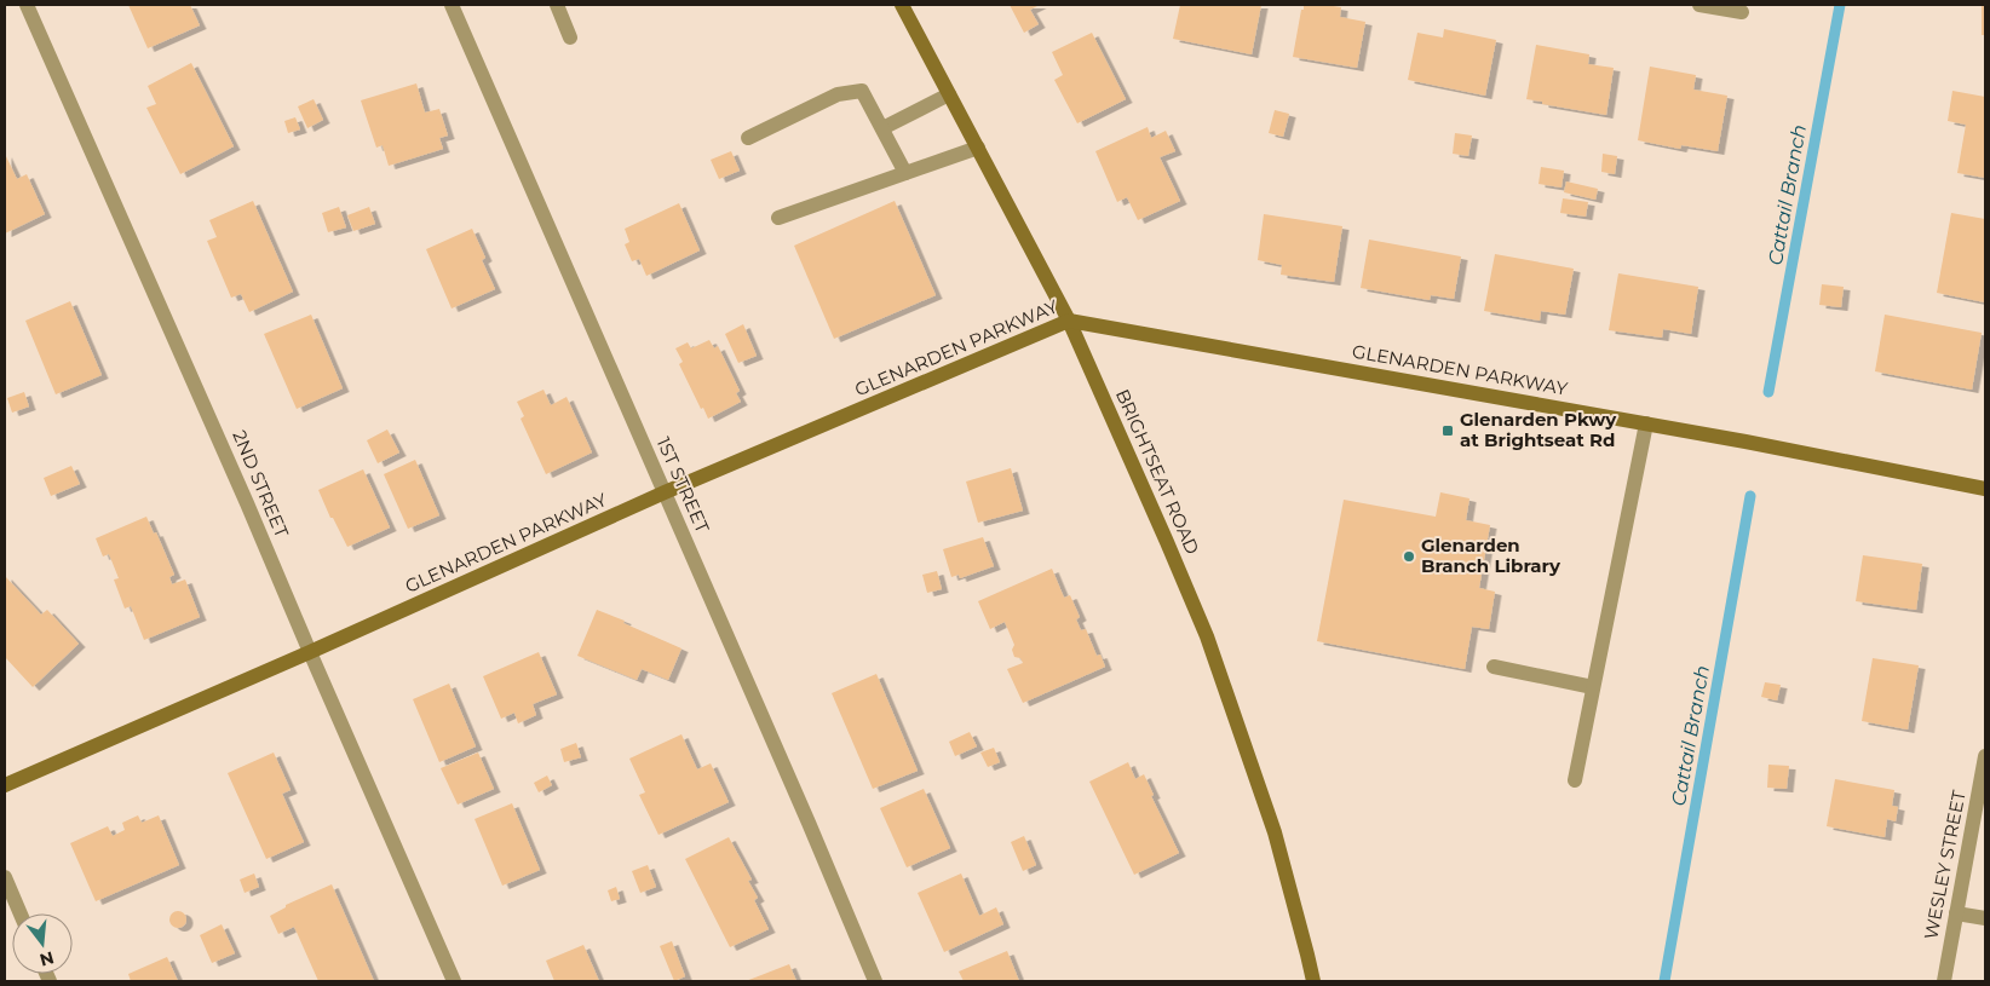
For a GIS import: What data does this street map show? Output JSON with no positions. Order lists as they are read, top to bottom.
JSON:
{
  "streets": {
    "street": [
      "GLENARDEN PARKWAY",
      "BRIGHTSEAT ROAD",
      "2ND STREET",
      "1ST STREET",
      "WESLEY STREET"
    ]
  },
  "crossings": [
    ["GLENARDEN PARKWAY", "BRIGHTSEAT ROAD"],
    ["GLENARDEN PARKWAY", "2ND STREET"],
    ["GLENARDEN PARKWAY", "1ST STREET"]
  ],
  "water": ["Cattail Branch"],
  "places": {
    "transit": ["Glenarden Pkwy at Brightseat Rd"],
    "other": ["Glenarden Branch Library"]
  },
  "north": "bottom"
}
